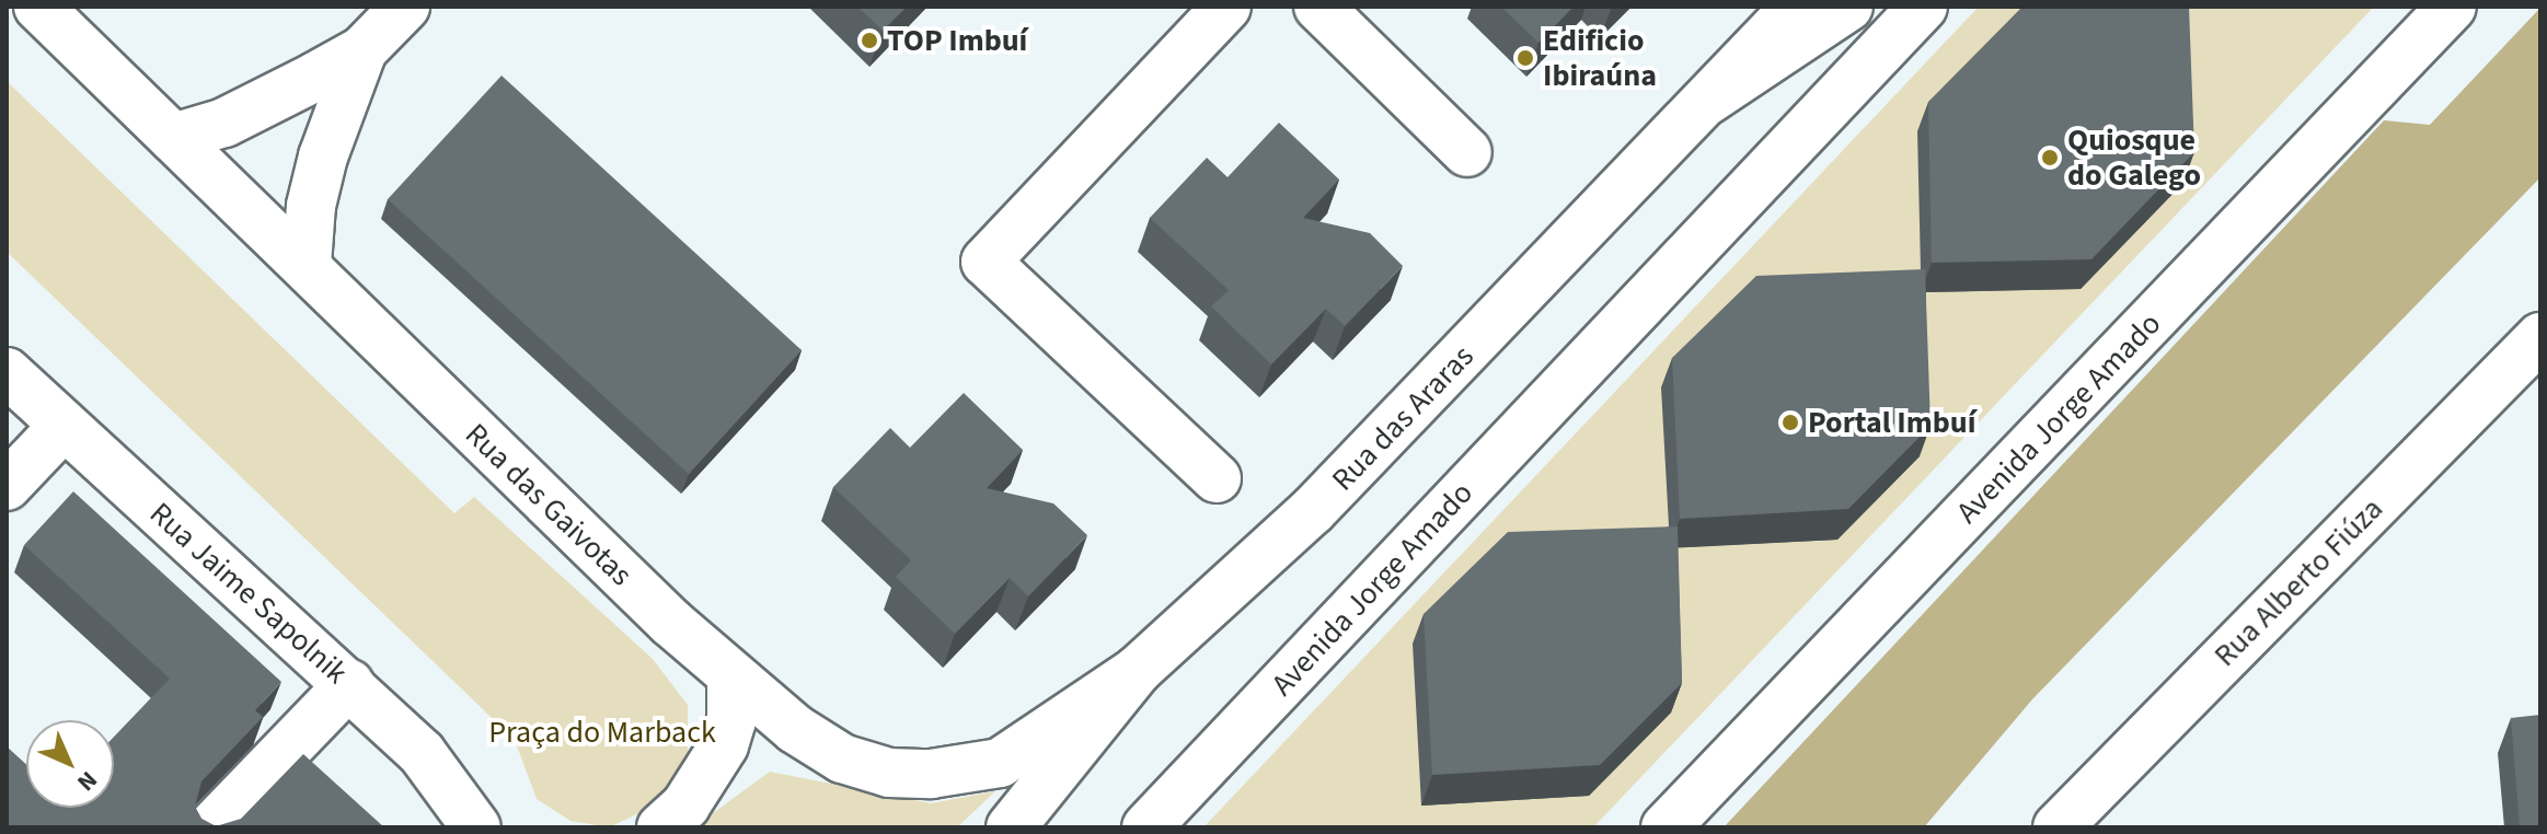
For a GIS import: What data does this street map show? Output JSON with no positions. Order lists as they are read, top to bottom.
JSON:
{
  "streets": {
    "street": [
      "Rua das Araras",
      "Avenida Jorge Amado",
      "Rua das Gaivotas",
      "Rua Alberto Fiúza",
      "Rua Jaime Sapolnik"
    ]
  },
  "crossings": [
    ["Rua das Araras", "Rua das Gaivotas"]
  ],
  "parks": ["Praça do Marback"],
  "places": [
    "TOP Imbuí",
    "Edificio Ibiraúna",
    "Quiosque do Galego",
    "Portal Imbuí"
  ],
  "north": "bottom right"
}
